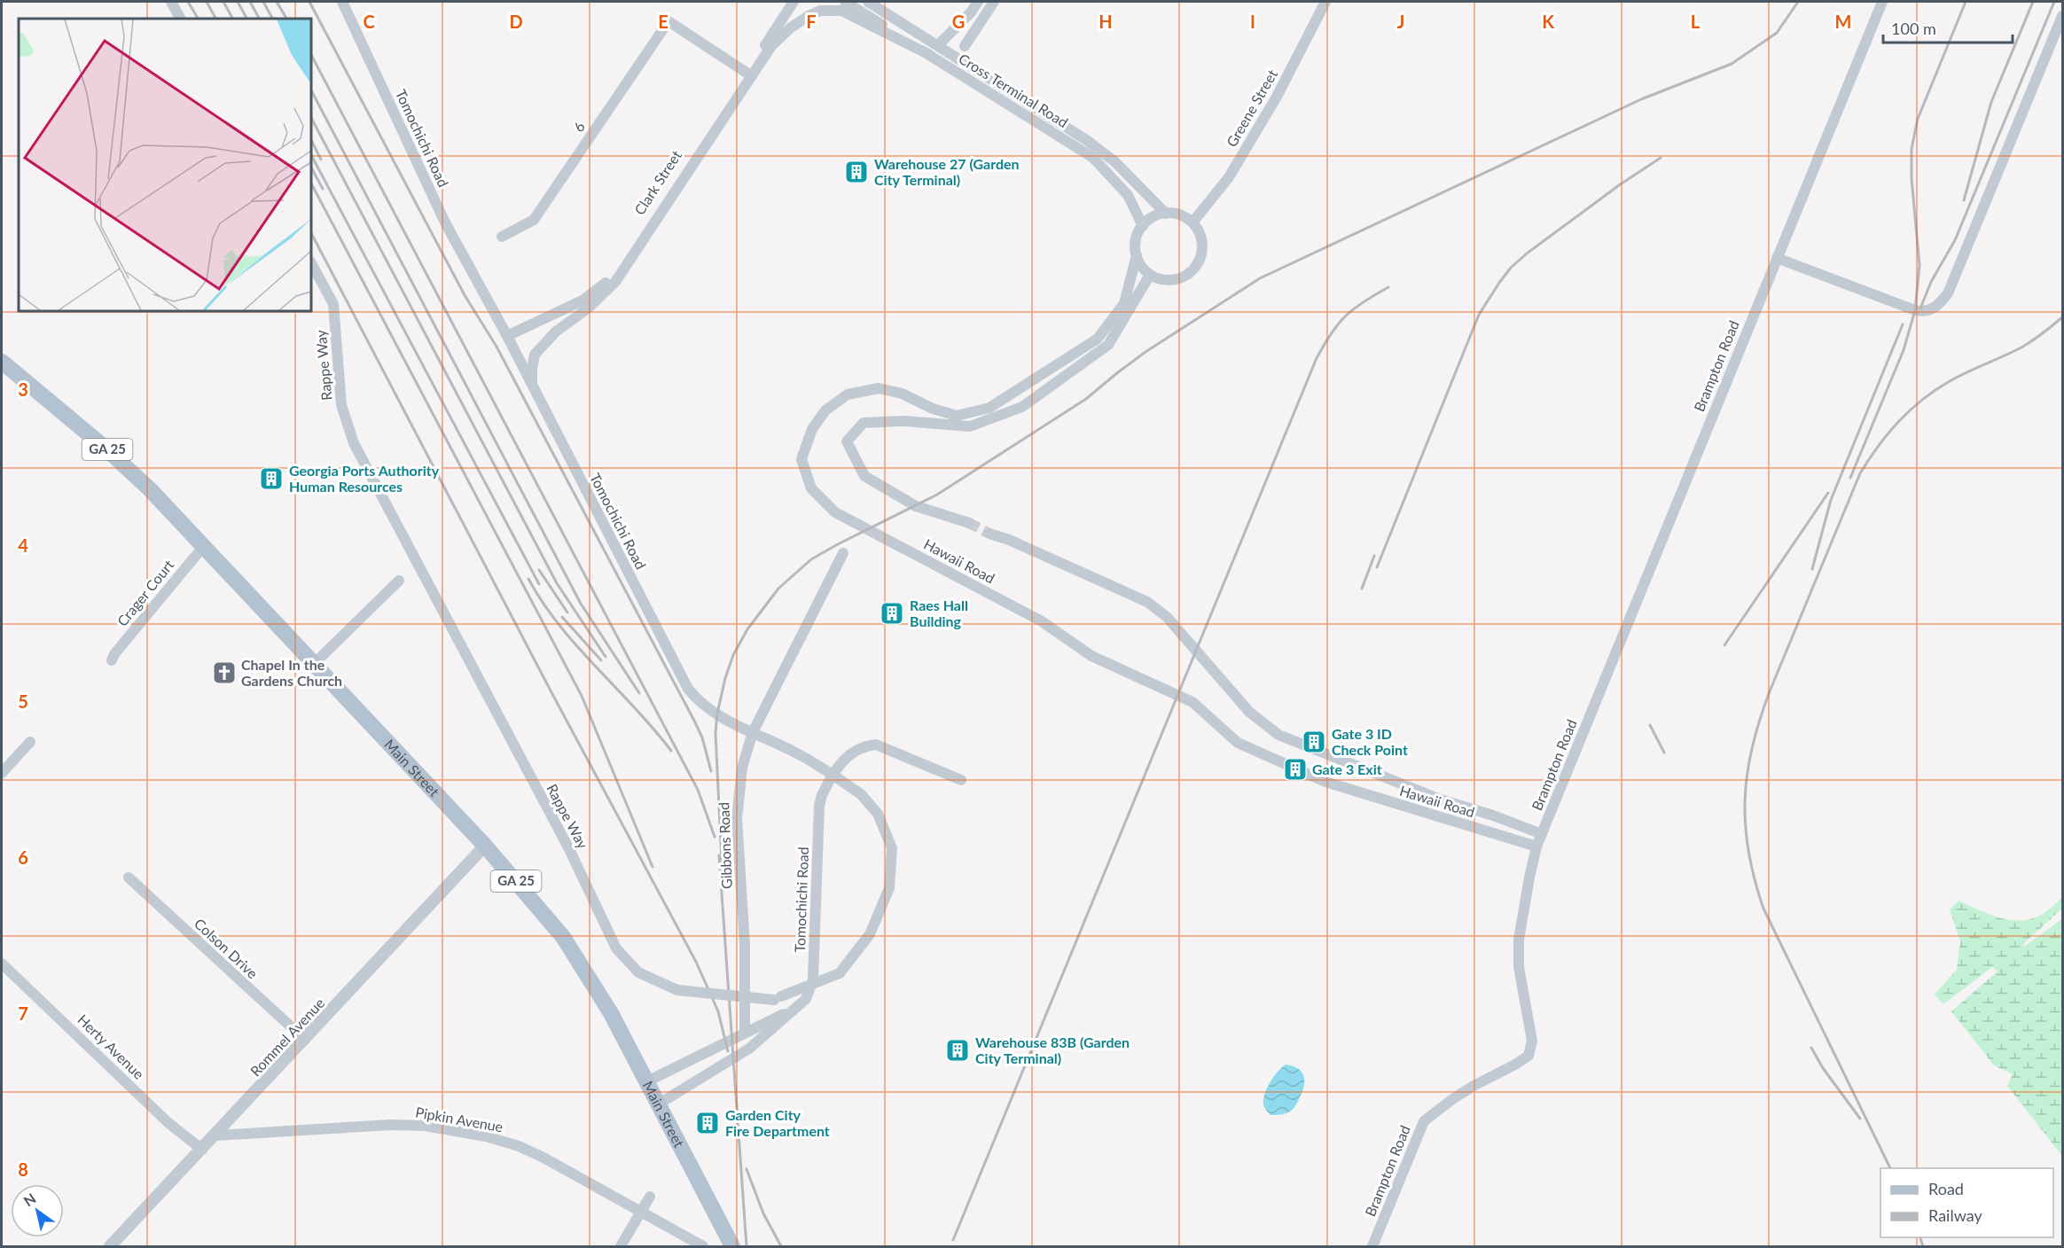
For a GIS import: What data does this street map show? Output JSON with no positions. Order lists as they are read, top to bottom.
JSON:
{
  "streets": {
    "main road": ["GA 25", "Main Street"],
    "street": [
      "Cross Terminal Road",
      "Greene Street",
      "6",
      "Tomochichi Road",
      "Clark Street",
      "Rappe Way",
      "Brampton Road",
      "Hawaii Road",
      "Crager Court",
      "Gibbons Road",
      "Colson Drive",
      "Rommel Avenue",
      "Herty Avenue",
      "Pipkin Avenue"
    ]
  },
  "crossings": [
    ["Cross Terminal Road", "Greene Street"],
    ["Cross Terminal Road", "Clark Street"],
    ["Cross Terminal Road", "Hawaii Road"],
    ["Greene Street", "Hawaii Road"],
    ["6", "Clark Street"],
    ["Tomochichi Road", "Clark Street"],
    ["Tomochichi Road", "Rappe Way"],
    ["Tomochichi Road", "Gibbons Road"],
    ["Brampton Road", "Hawaii Road"],
    ["Crager Court", "Main Street"],
    ["Main Street", "Rommel Avenue"],
    ["Colson Drive", "Rommel Avenue"],
    ["Rommel Avenue", "Herty Avenue"],
    ["Rommel Avenue", "Pipkin Avenue"]
  ],
  "places": {
    "building": [
      "Warehouse 27 (Garden City Terminal)",
      "Georgia Ports Authority Human Resources",
      "Raes Hall Building",
      "Gate 3 ID Check Point",
      "Gate 3 Exit",
      "Warehouse 83B (Garden City Terminal)",
      "Garden City Fire Department"
    ],
    "church": ["Chapel In the Gardens Church"]
  },
  "legend": ["Road", "Railway"],
  "scale_bar": "100 m",
  "north": "top left",
  "grid": {
    "columns": [
      "C",
      "D",
      "E",
      "F",
      "G",
      "H",
      "I",
      "J",
      "K",
      "L",
      "M"
    ],
    "rows": [
      "3",
      "4",
      "5",
      "6",
      "7",
      "8"
    ]
  }
}
